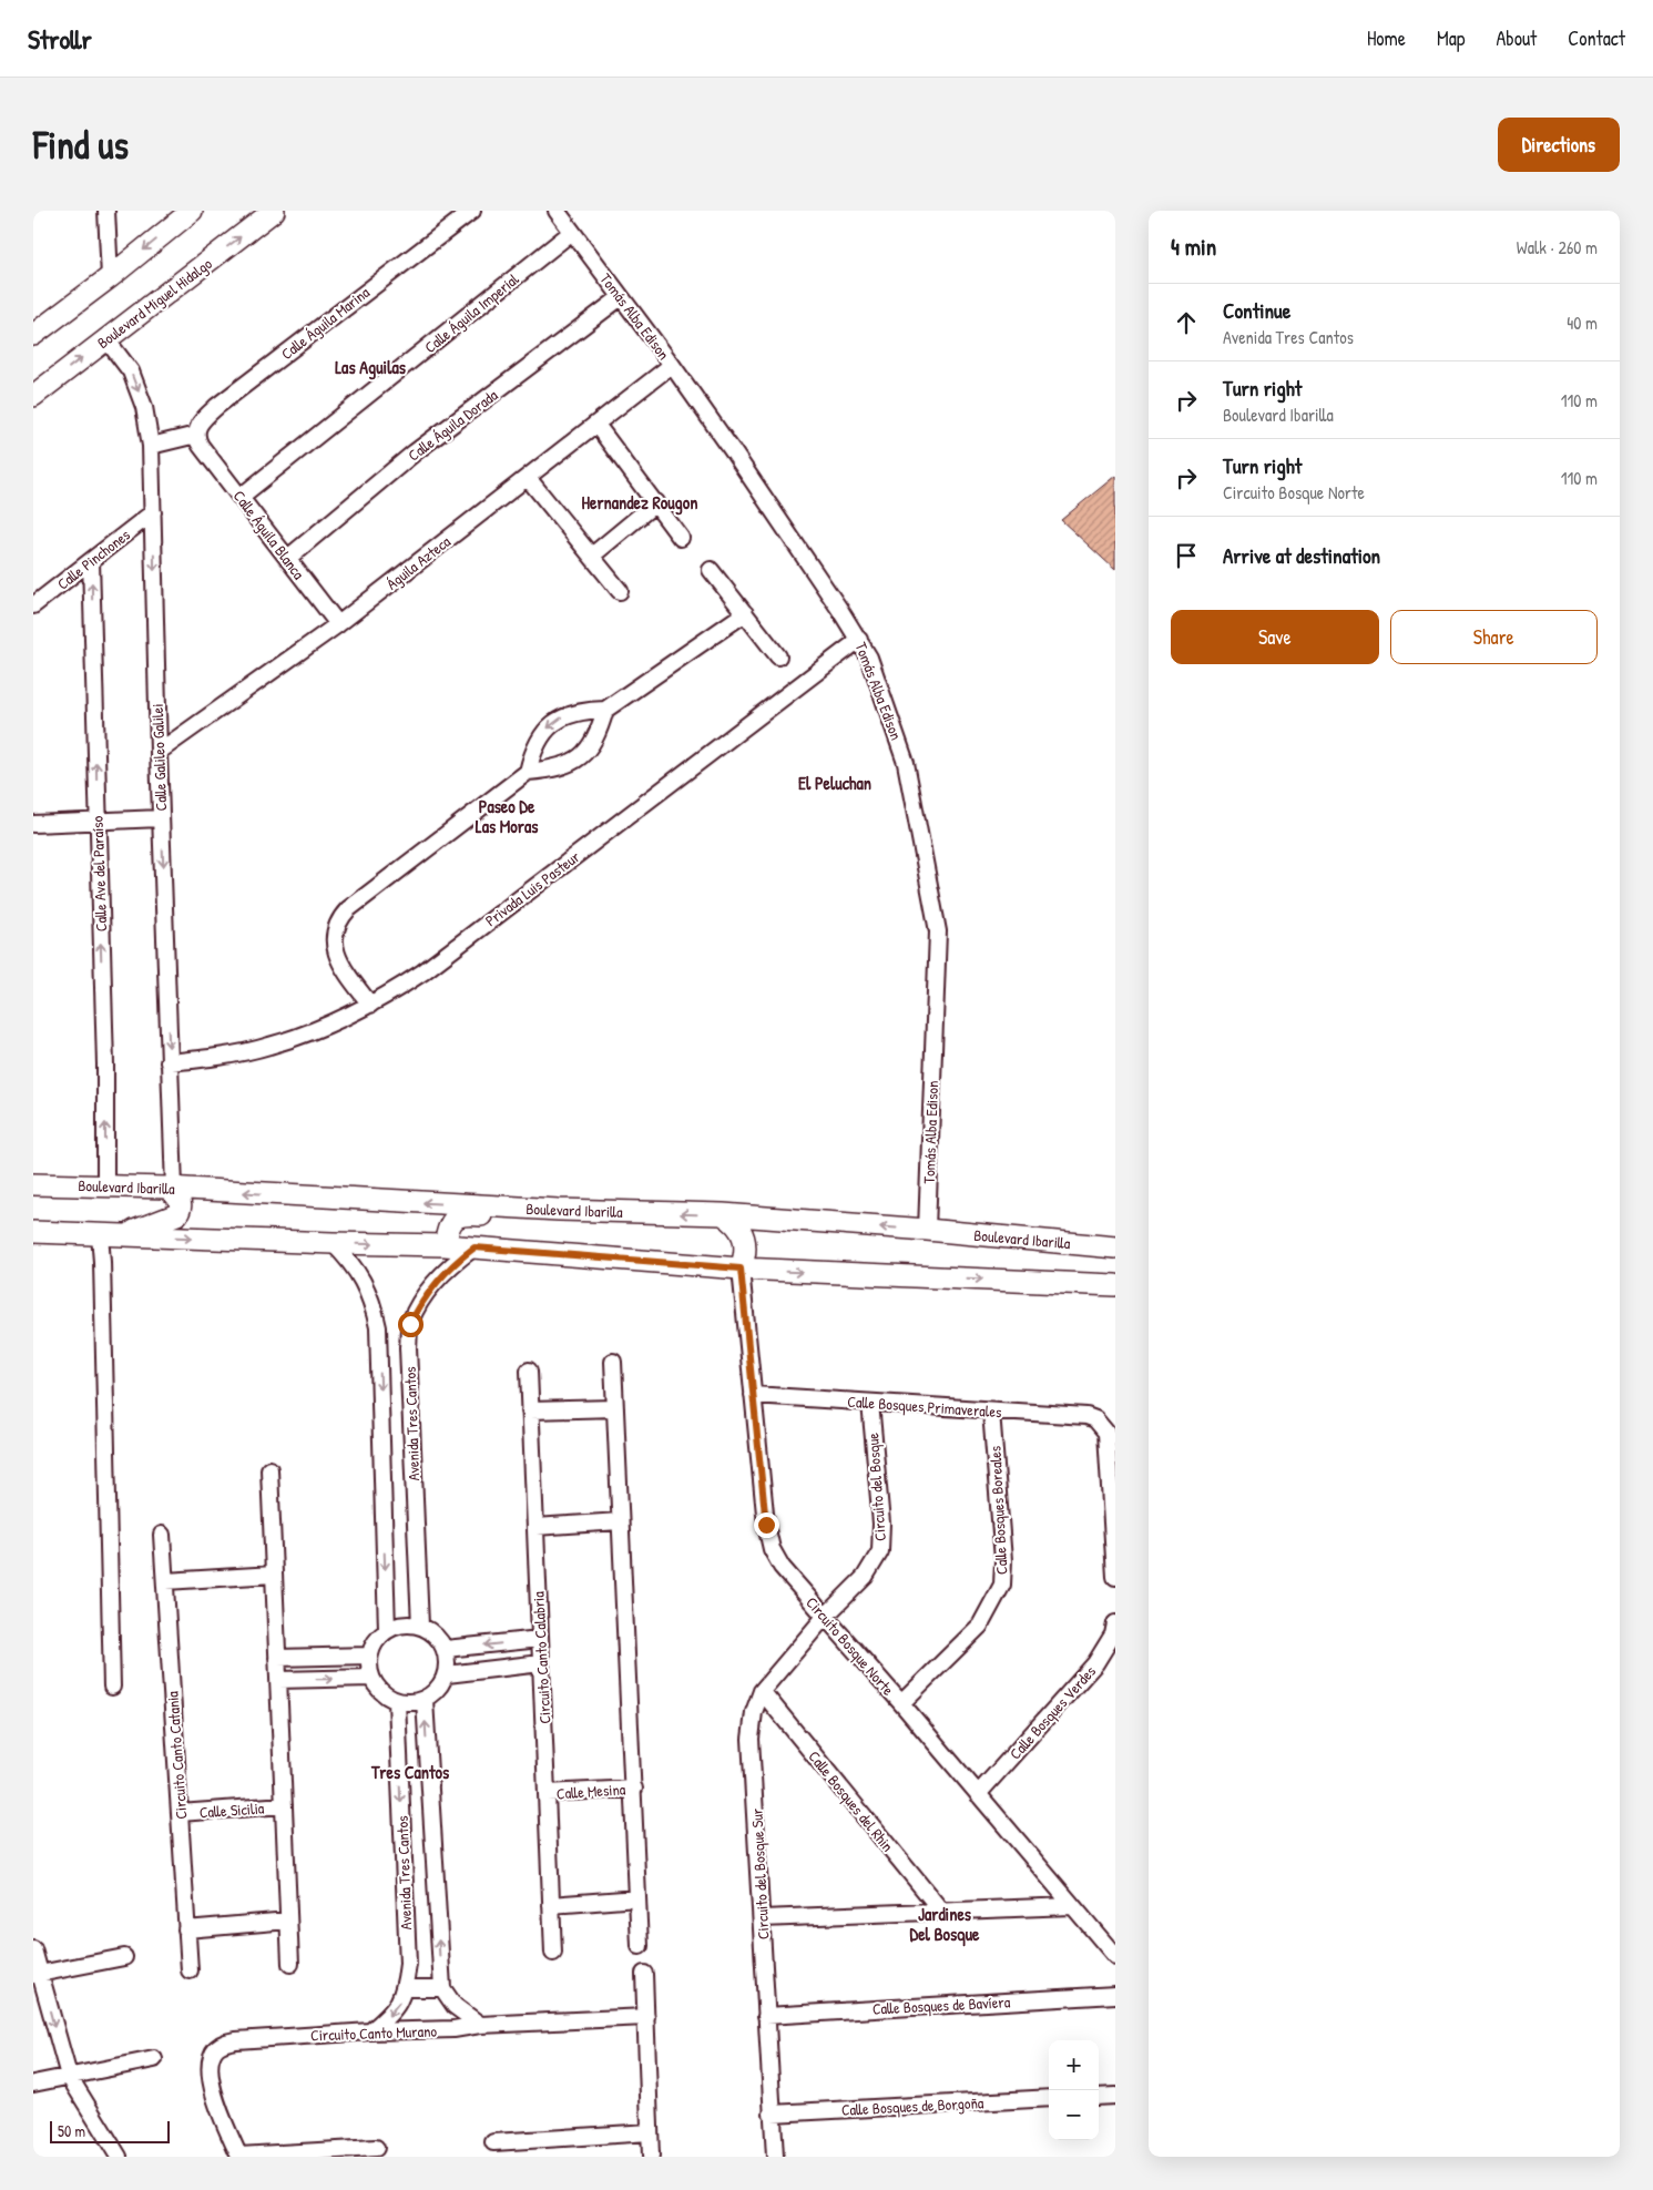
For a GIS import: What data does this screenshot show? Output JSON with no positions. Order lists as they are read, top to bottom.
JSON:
{
  "streets": {
    "main road": ["Boulevard Miguel Hidalgo", "Boulevard Ibarilla"],
    "street": [
      "Calle Águila Imperial",
      "Tomás Alba Edison",
      "Calle Águila Marina",
      "Calle Águila Dorada",
      "Calle Águila Blanca",
      "Calle Pinchones",
      "Águila Azteca",
      "Calle Galileo Galilei",
      "Calle Ave del Paraíso",
      "Privada Luis Pasteur",
      "Calle Bosques Primaverales",
      "Avenida Tres Cantos",
      "Circuito del Bosque",
      "Calle Bosques Boreales",
      "Circuito Bosque Norte",
      "Circuito Canto Calabria",
      "Calle Bosques Verdes",
      "Circuito Canto Catania",
      "Calle Mesina",
      "Calle Bosques del Rhin",
      "Calle Sicilia",
      "Circuito del Bosque Sur",
      "Calle Bosques de Bavíera",
      "Circuito Canto Murano",
      "Calle Bosques de Borgoña"
    ]
  },
  "crossings": [
    ["Boulevard Miguel Hidalgo", "Calle Galileo Galilei"],
    ["Calle Águila Imperial", "Tomás Alba Edison"],
    ["Calle Águila Imperial", "Calle Águila Blanca"],
    ["Tomás Alba Edison", "Calle Águila Dorada"],
    ["Tomás Alba Edison", "Águila Azteca"],
    ["Tomás Alba Edison", "Privada Luis Pasteur"],
    ["Tomás Alba Edison", "Boulevard Ibarilla"],
    ["Calle Águila Marina", "Calle Águila Blanca"],
    ["Calle Águila Dorada", "Calle Águila Blanca"],
    ["Calle Águila Blanca", "Águila Azteca"],
    ["Calle Pinchones", "Calle Galileo Galilei"],
    ["Calle Pinchones", "Calle Ave del Paraíso"],
    ["Águila Azteca", "Calle Galileo Galilei"],
    ["Calle Galileo Galilei", "Privada Luis Pasteur"],
    ["Calle Galileo Galilei", "Boulevard Ibarilla"],
    ["Calle Ave del Paraíso", "Boulevard Ibarilla"],
    ["Calle Bosques Primaverales", "Circuito del Bosque"],
    ["Calle Bosques Primaverales", "Calle Bosques Boreales"],
    ["Calle Bosques Primaverales", "Circuito Bosque Norte"],
    ["Avenida Tres Cantos", "Circuito Canto Murano"],
    ["Circuito del Bosque", "Circuito Bosque Norte"],
    ["Circuito del Bosque", "Circuito del Bosque Sur"],
    ["Calle Bosques Boreales", "Circuito Bosque Norte"],
    ["Circuito Bosque Norte", "Calle Bosques Verdes"],
    ["Circuito Bosque Norte", "Circuito del Bosque Sur"],
    ["Circuito Canto Calabria", "Calle Mesina"],
    ["Circuito Canto Catania", "Calle Sicilia"],
    ["Calle Bosques del Rhin", "Circuito del Bosque Sur"],
    ["Circuito del Bosque Sur", "Calle Bosques de Bavíera"],
    ["Circuito del Bosque Sur", "Calle Bosques de Borgoña"]
  ],
  "one_way": ["Calle Galileo Galilei", "Calle Ave del Paraíso"],
  "districts": [
    "Las Aguilas",
    "Hernandez Rougon",
    "El Peluchan",
    "Paseo De Las Moras",
    "Tres Cantos",
    "Jardines Del Bosque"
  ],
  "scale_bar": "50 m",
  "page": {
    "header": "Strollr",
    "nav": [
      "Home",
      "Map",
      "About",
      "Contact"
    ],
    "buttons": [
      "Directions",
      ["Save", "Share"]
    ],
    "title": "Find us",
    "heading": ["4 min", "Walk · 260 m"],
    "list": [
      ["Continue", "Avenida Tres Cantos", "40 m"],
      ["Turn right", "Boulevard Ibarilla", "110 m"],
      ["Turn right", "Circuito Bosque Norte", "110 m"],
      "Arrive at destination"
    ],
    "map_buttons": ["+", "−"],
    "scale": "50 m"
  }
}
